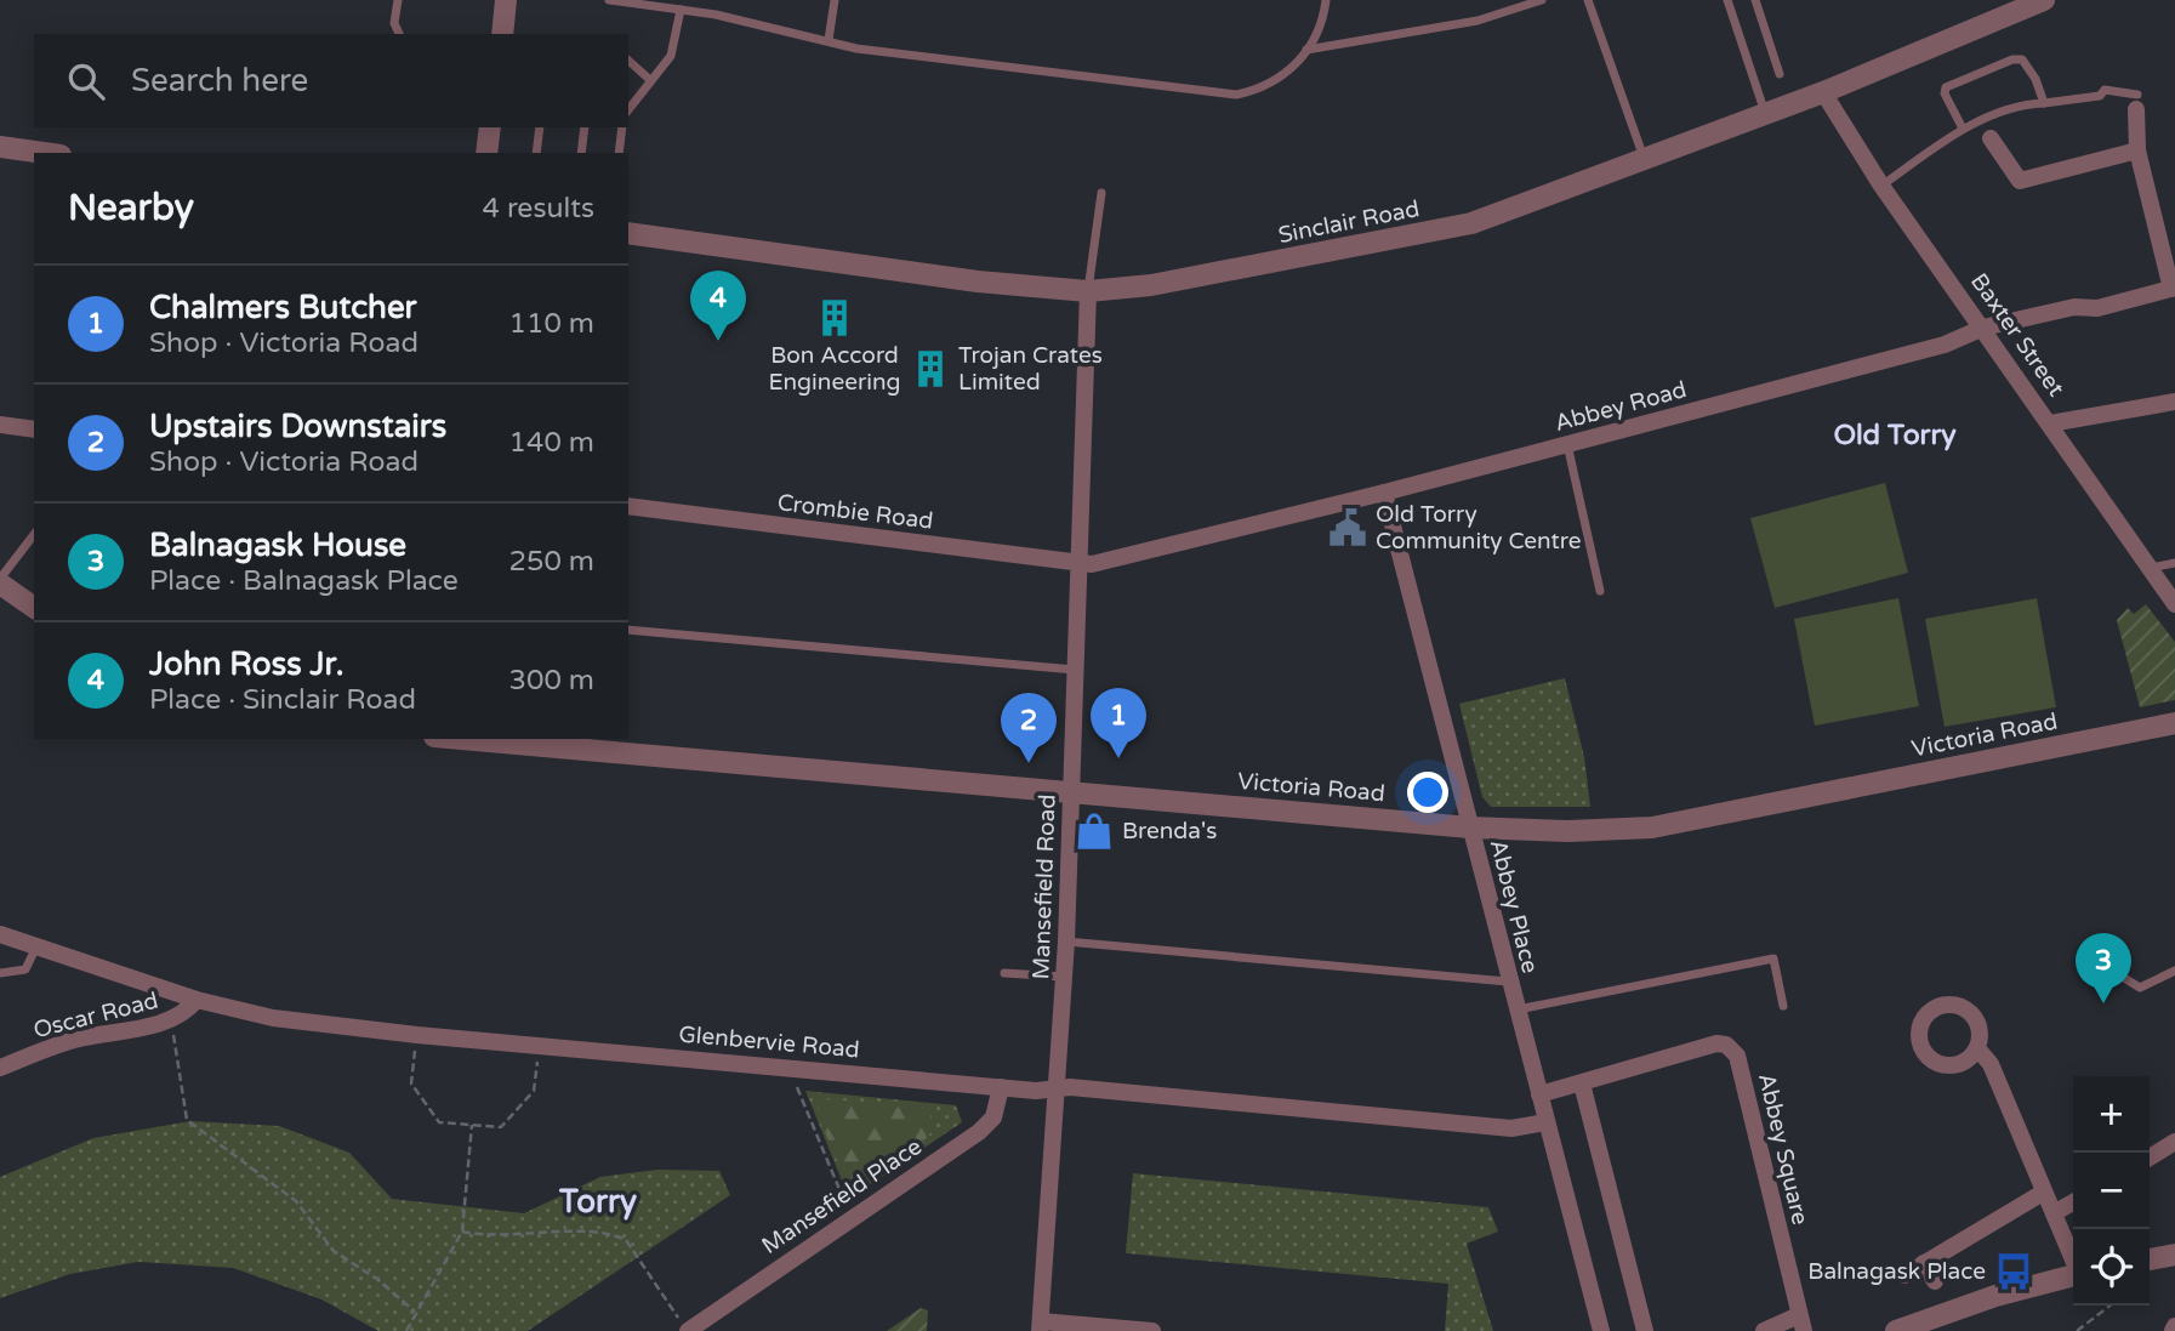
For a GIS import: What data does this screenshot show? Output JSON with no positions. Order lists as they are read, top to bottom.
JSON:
{
  "streets": {
    "street": [
      "Sinclair Road",
      "Baxter Street",
      "Abbey Road",
      "Crombie Road",
      "Victoria Road",
      "Mansefield Road",
      "Abbey Place",
      "Oscar Road",
      "Glenbervie Road",
      "Abbey Square",
      "Mansefield Place"
    ]
  },
  "crossings": [
    ["Sinclair Road", "Baxter Street"],
    ["Sinclair Road", "Mansefield Road"],
    ["Baxter Street", "Abbey Road"],
    ["Abbey Road", "Crombie Road"],
    ["Abbey Road", "Mansefield Road"],
    ["Abbey Road", "Abbey Place"],
    ["Crombie Road", "Mansefield Road"],
    ["Victoria Road", "Mansefield Road"],
    ["Victoria Road", "Abbey Place"],
    ["Mansefield Road", "Glenbervie Road"],
    ["Abbey Place", "Glenbervie Road"],
    ["Abbey Place", "Abbey Square"],
    ["Oscar Road", "Glenbervie Road"],
    ["Glenbervie Road", "Mansefield Place"]
  ],
  "districts": ["Old Torry", "Torry"],
  "places": {
    "building": ["Bon Accord Engineering", "Trojan Crates Limited"],
    "public building": ["Old Torry Community Centre"],
    "shop": ["Brenda's"],
    "bus stop": ["Balnagask Place"]
  },
  "page": {
    "search": "Search here",
    "heading": ["Nearby", "4 results"],
    "list": [
      {
        "mark": "1",
        "name": "Chalmers Butcher",
        "note": "Shop · Victoria Road",
        "value": "110 m"
      },
      {
        "mark": "2",
        "name": "Upstairs Downstairs",
        "note": "Shop · Victoria Road",
        "value": "140 m"
      },
      {
        "mark": "3",
        "name": "Balnagask House",
        "note": "Place · Balnagask Place",
        "value": "250 m"
      },
      {
        "mark": "4",
        "name": "John Ross Jr.",
        "note": "Place · Sinclair Road",
        "value": "300 m"
      }
    ],
    "pins": [
      "4",
      "1",
      "2",
      "3"
    ],
    "map_buttons": ["+", "−"]
  }
}
